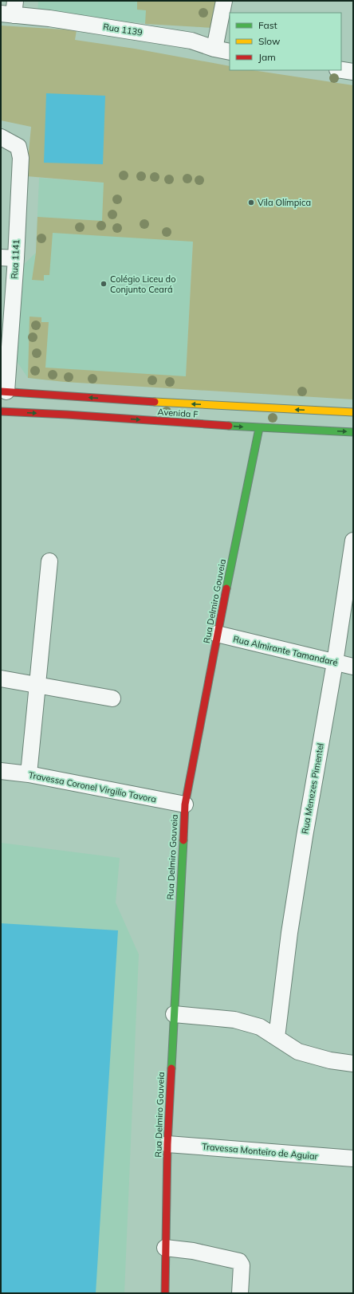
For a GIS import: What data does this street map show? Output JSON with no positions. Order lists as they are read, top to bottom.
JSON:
{
  "streets": {
    "street": [
      "Rua 1139",
      "Rua 1141",
      "Avenida F",
      "Rua Delmiro Gouveia",
      "Rua Almirante Tamandaré",
      "Travessa Coronel Virgilio Tavora",
      "Rua Menezes Pimentel",
      "Travessa Monteiro de Aguiar"
    ]
  },
  "crossings": [
    ["Rua 1141", "Avenida F"],
    ["Avenida F", "Rua Delmiro Gouveia"],
    ["Rua Delmiro Gouveia", "Rua Almirante Tamandaré"],
    ["Rua Delmiro Gouveia", "Travessa Coronel Virgilio Tavora"],
    ["Rua Delmiro Gouveia", "Travessa Monteiro de Aguiar"],
    ["Rua Almirante Tamandaré", "Rua Menezes Pimentel"]
  ],
  "places": ["Vila Olímpica", "Colégio Liceu do Conjunto Ceará"],
  "legend": ["Fast", "Slow", "Jam"]
}
